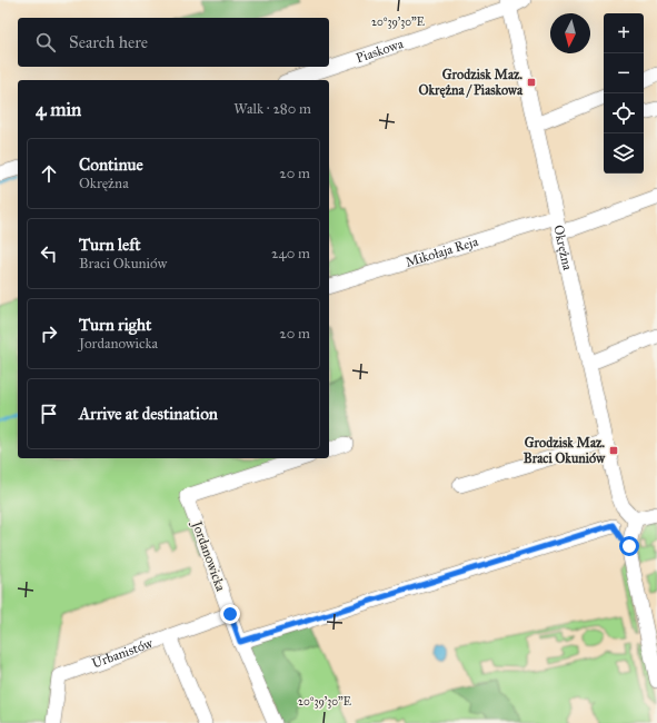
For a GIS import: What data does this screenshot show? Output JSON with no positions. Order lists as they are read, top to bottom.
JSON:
{
  "streets": {
    "street": [
      "Piaskowa",
      "Okrężna",
      "Mikołaja Reja",
      "Jordanowicka",
      "Urbanistów"
    ]
  },
  "crossings": [
    ["Piaskowa", "Okrężna"],
    ["Okrężna", "Mikołaja Reja"],
    ["Jordanowicka", "Urbanistów"]
  ],
  "places": {
    "transit": ["Grodzisk Maz. Okrężna / Piaskowa", "Grodzisk Maz. Braci Okuniów"]
  },
  "north": "bottom",
  "page": {
    "map_buttons": ["+", "−"],
    "search": "Search here",
    "heading": ["4 min", "Walk · 280 m"],
    "list": [
      ["Continue", "Okrężna", "20 m"],
      ["Turn left", "Braci Okuniów", "240 m"],
      ["Turn right", "Jordanowicka", "20 m"],
      "Arrive at destination"
    ]
  },
  "coordinates": ["20°39'30\"E"]
}
